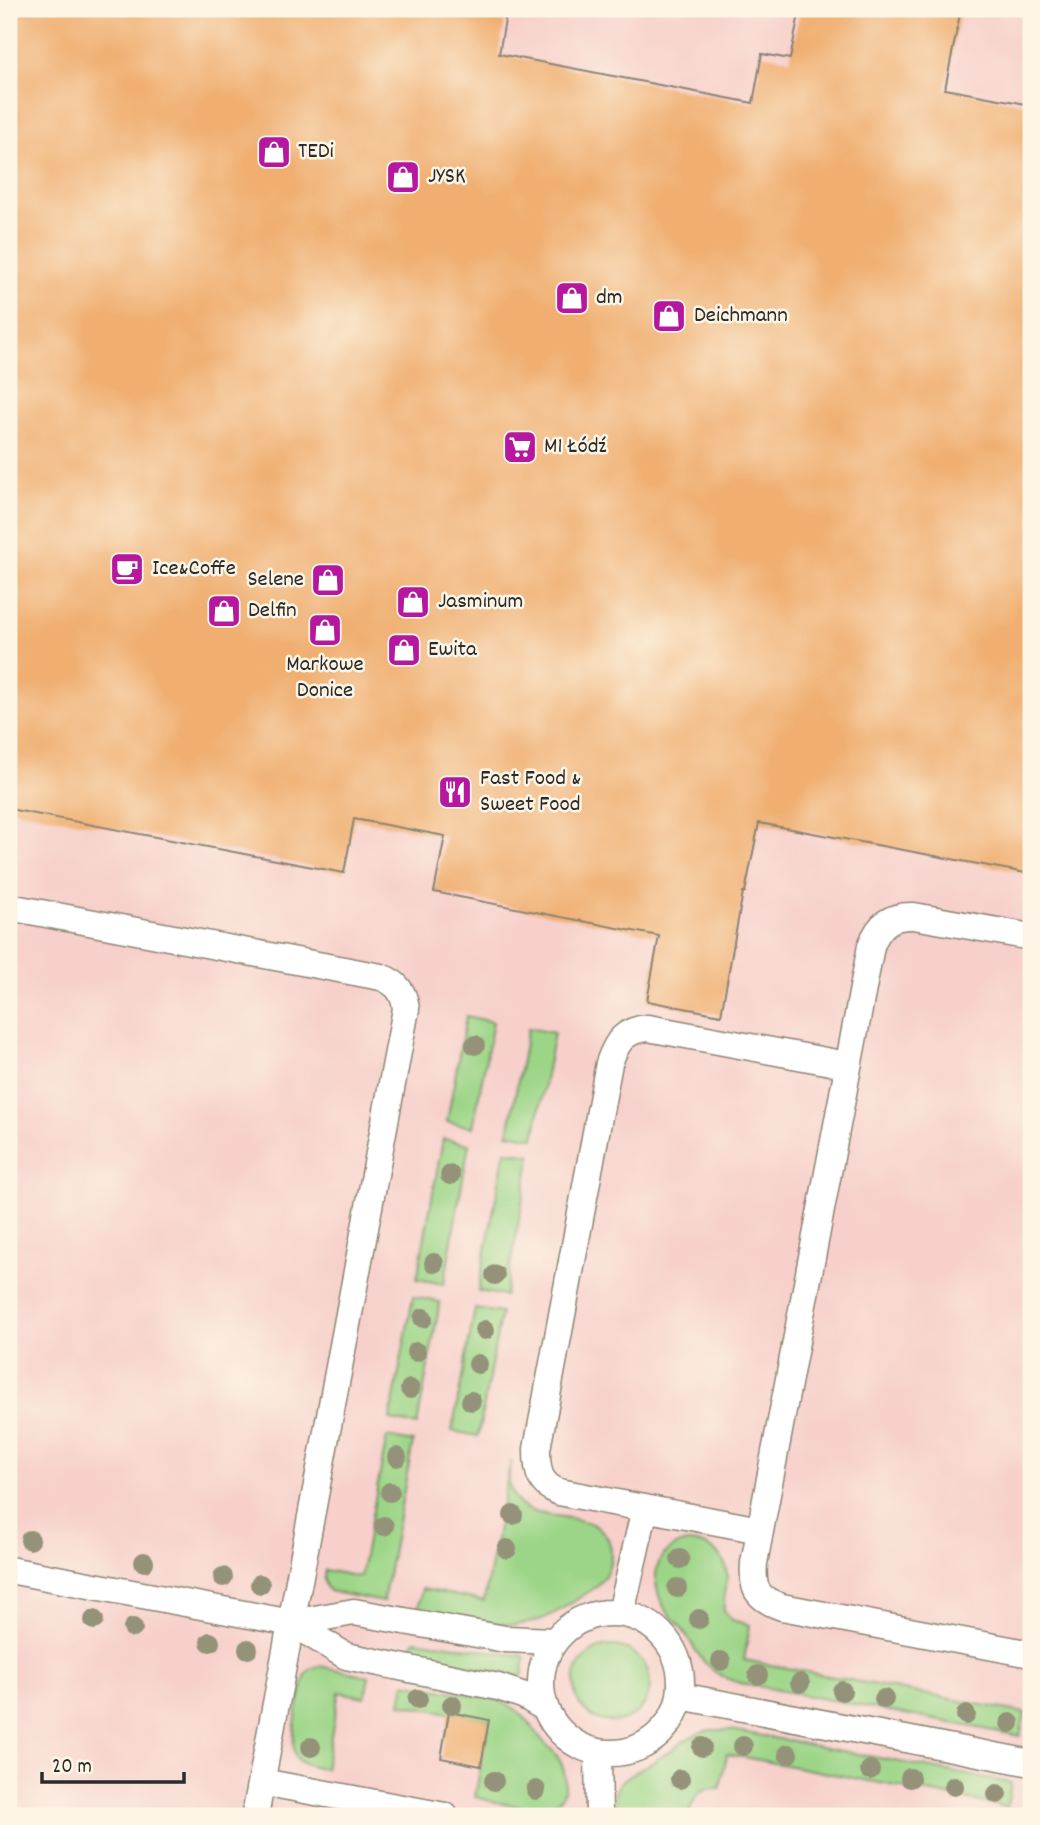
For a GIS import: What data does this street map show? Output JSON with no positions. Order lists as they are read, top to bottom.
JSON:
{
  "places": {
    "shop": [
      "TEDi",
      "JYSK",
      "dm",
      "Deichmann",
      "Selene",
      "Jasminum",
      "Delfin",
      "Markowe Donice",
      "Ewita"
    ],
    "supermarket": ["M1 Łódź"],
    "cafe": ["Ice&Coffe"],
    "restaurant": ["Fast Food & Sweet Food"]
  },
  "scale_bar": "20 m"
}
